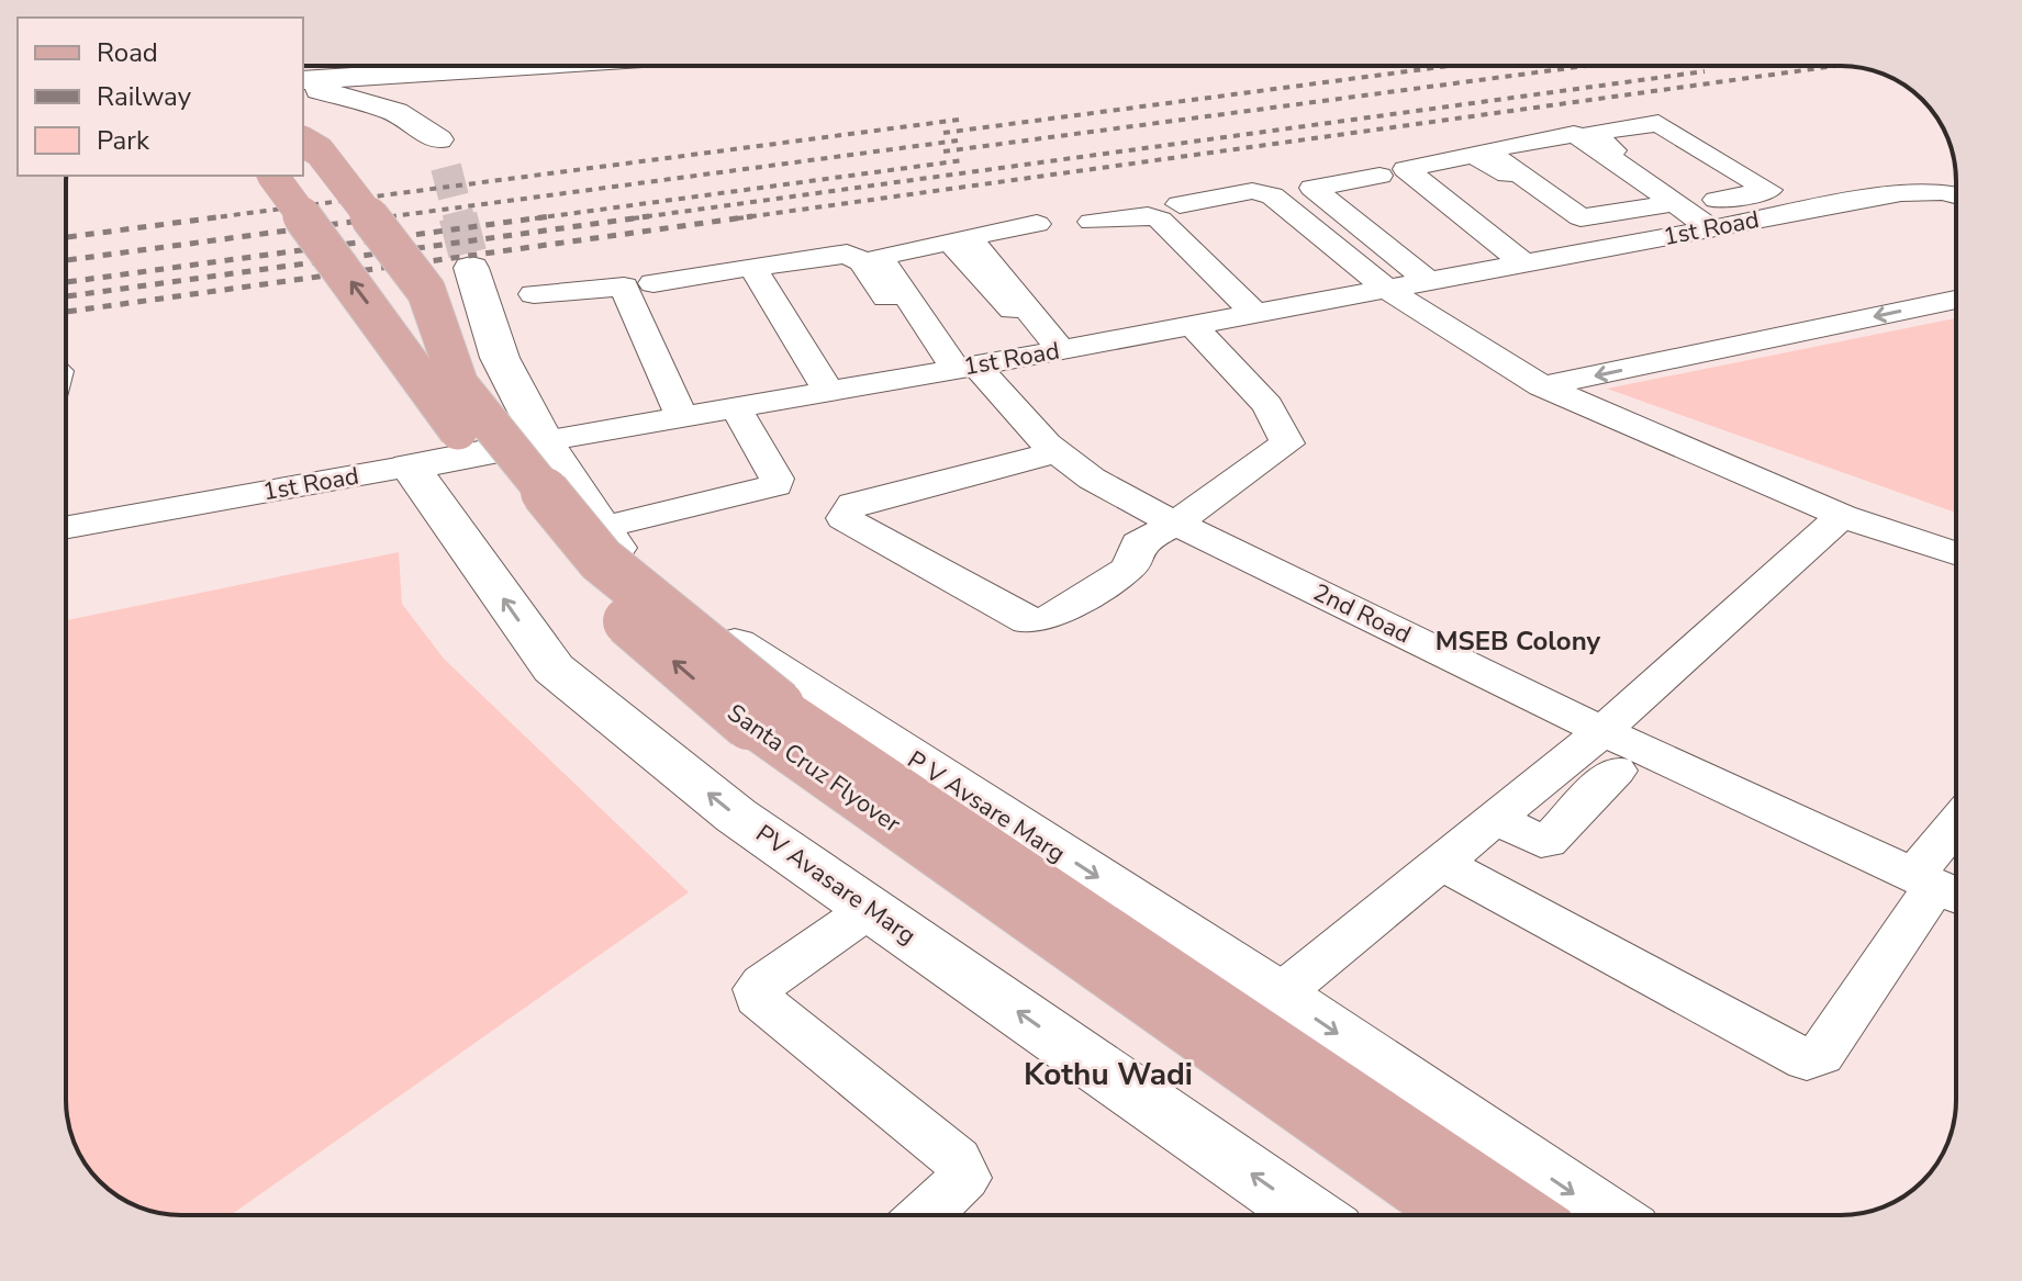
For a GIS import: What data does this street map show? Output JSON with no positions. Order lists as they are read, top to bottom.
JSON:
{
  "streets": {
    "main road": ["Santa Cruz Flyover"],
    "street": [
      "1st Road",
      "2nd Road",
      "P V Avsare Marg",
      "PV Avasare Marg"
    ]
  },
  "crossings": [
    ["1st Road", "2nd Road"],
    ["1st Road", "P V Avsare Marg"],
    ["1st Road", "PV Avasare Marg"]
  ],
  "one_way": ["P V Avsare Marg", "PV Avasare Marg"],
  "districts": ["MSEB Colony", "Kothu Wadi"],
  "legend": ["Road", "Railway", "Park"]
}
